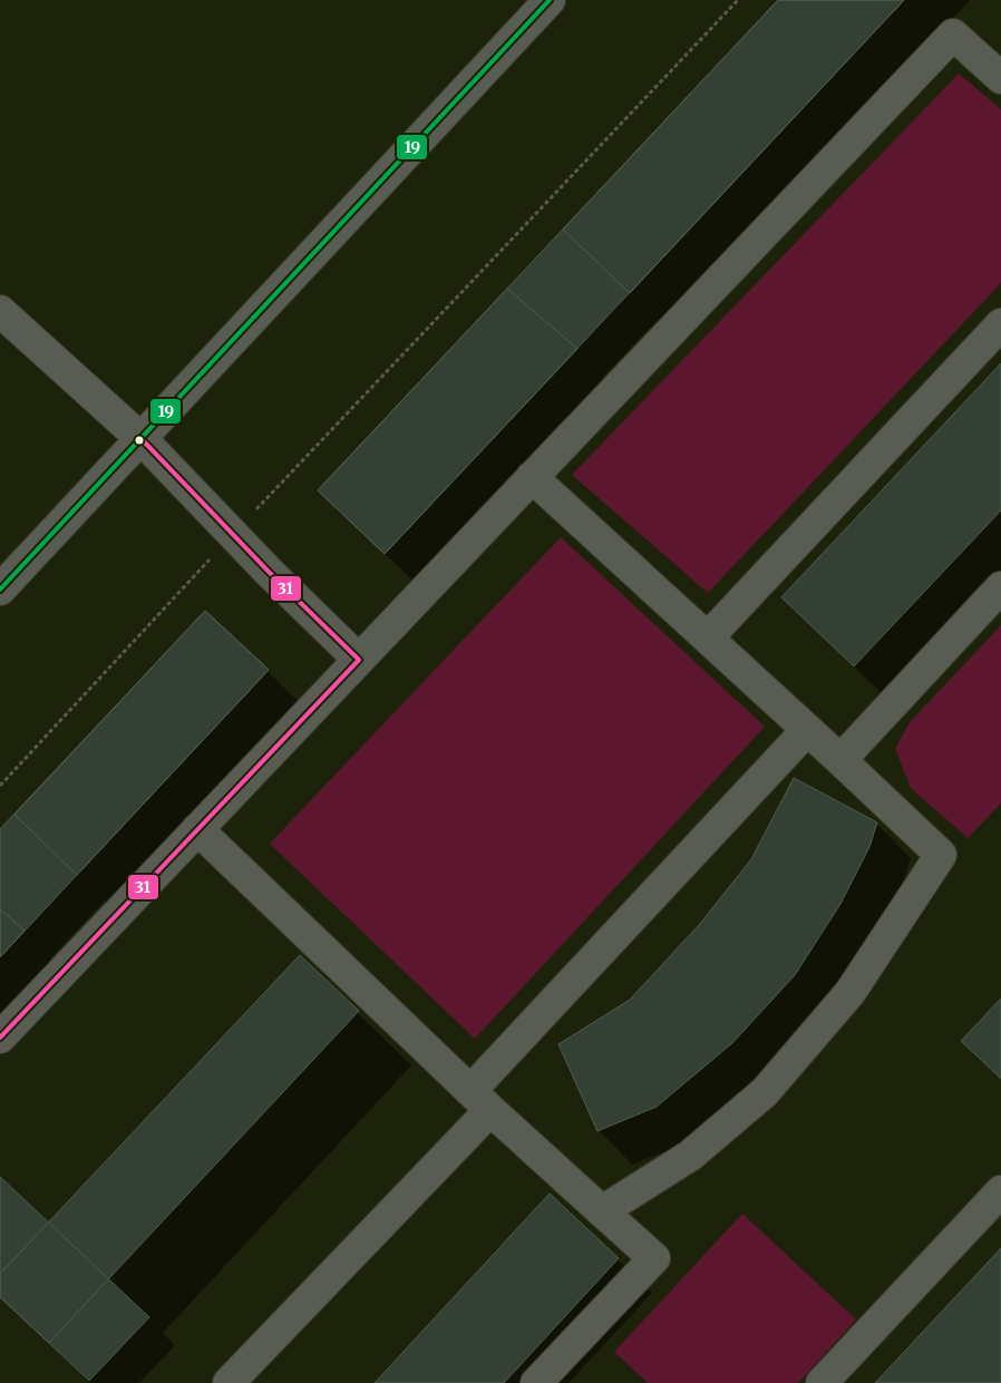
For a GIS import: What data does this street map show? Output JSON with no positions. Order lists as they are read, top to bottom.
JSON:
{
  "lines": ["transit line 19", "transit line 31"]
}
